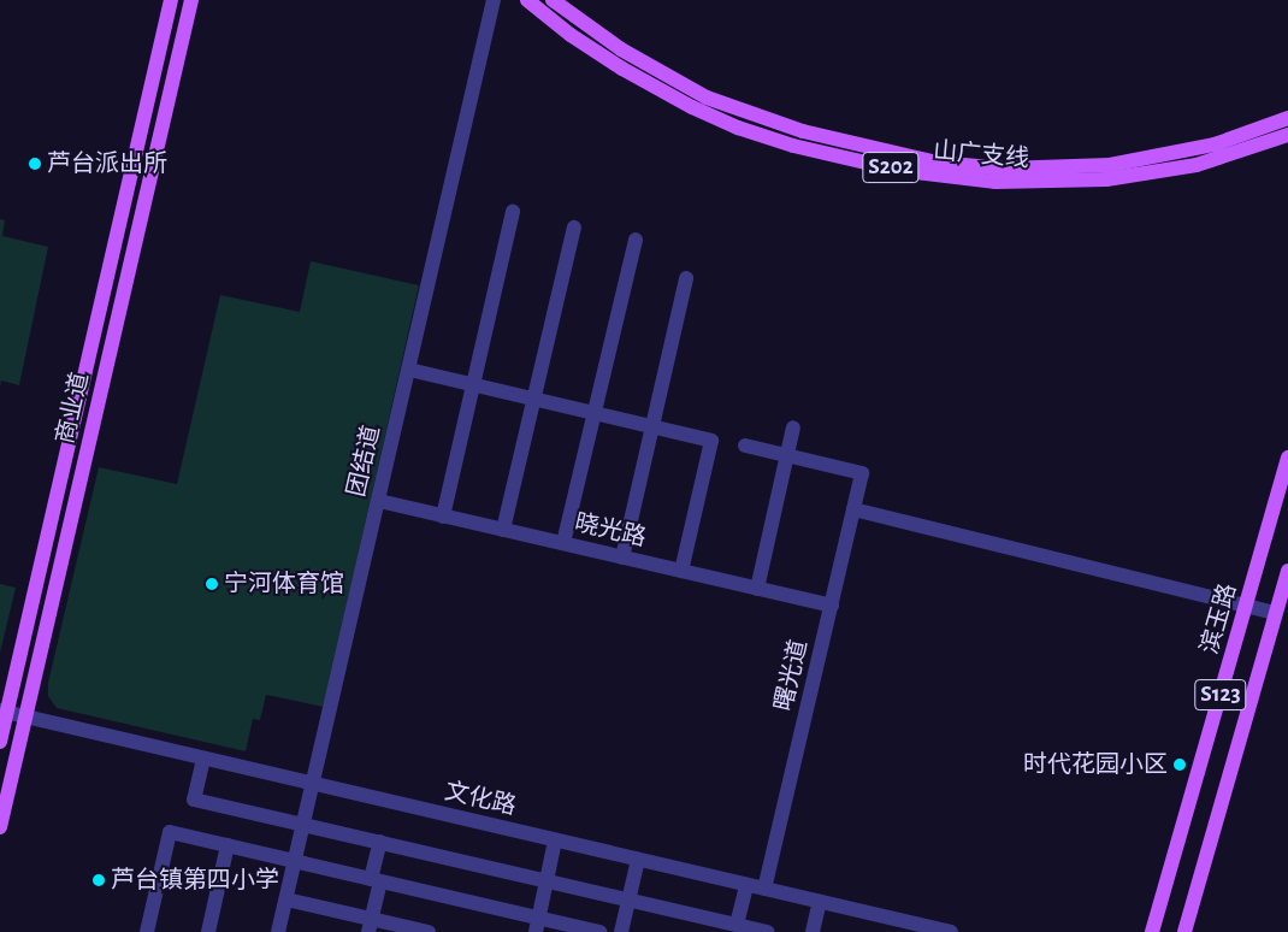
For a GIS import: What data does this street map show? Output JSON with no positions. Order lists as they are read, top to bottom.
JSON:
{
  "streets": {
    "main road": [
      "山广支线",
      "S202",
      "商业道",
      "滨玉路",
      "S123"
    ],
    "street": [
      "团结道",
      "晓光路",
      "曙光道",
      "文化路"
    ]
  },
  "crossings": [
    ["商业道", "文化路"],
    ["团结道", "晓光路"],
    ["团结道", "文化路"],
    ["晓光路", "曙光道"],
    ["曙光道", "文化路"]
  ],
  "places": [
    "芦台派出所",
    "宁河体育馆",
    "时代花园小区",
    "芦台镇第四小学"
  ]
}
